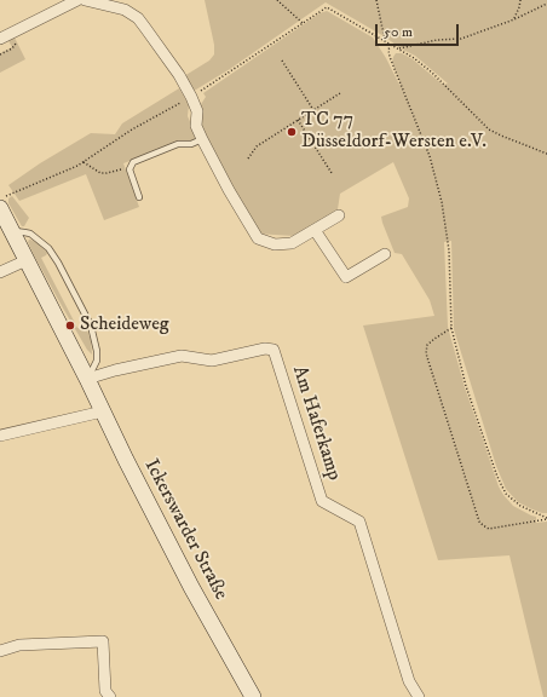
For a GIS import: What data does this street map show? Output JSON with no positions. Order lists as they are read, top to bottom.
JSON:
{
  "streets": {
    "main road": ["Ickerswarder Straße"],
    "street": ["Am Haferkamp"]
  },
  "crossings": [
    ["Am Haferkamp", "Ickerswarder Straße"]
  ],
  "places": ["TC 77 Düsseldorf-Wersten e.V.", "Scheideweg"],
  "scale_bar": "50 m"
}
